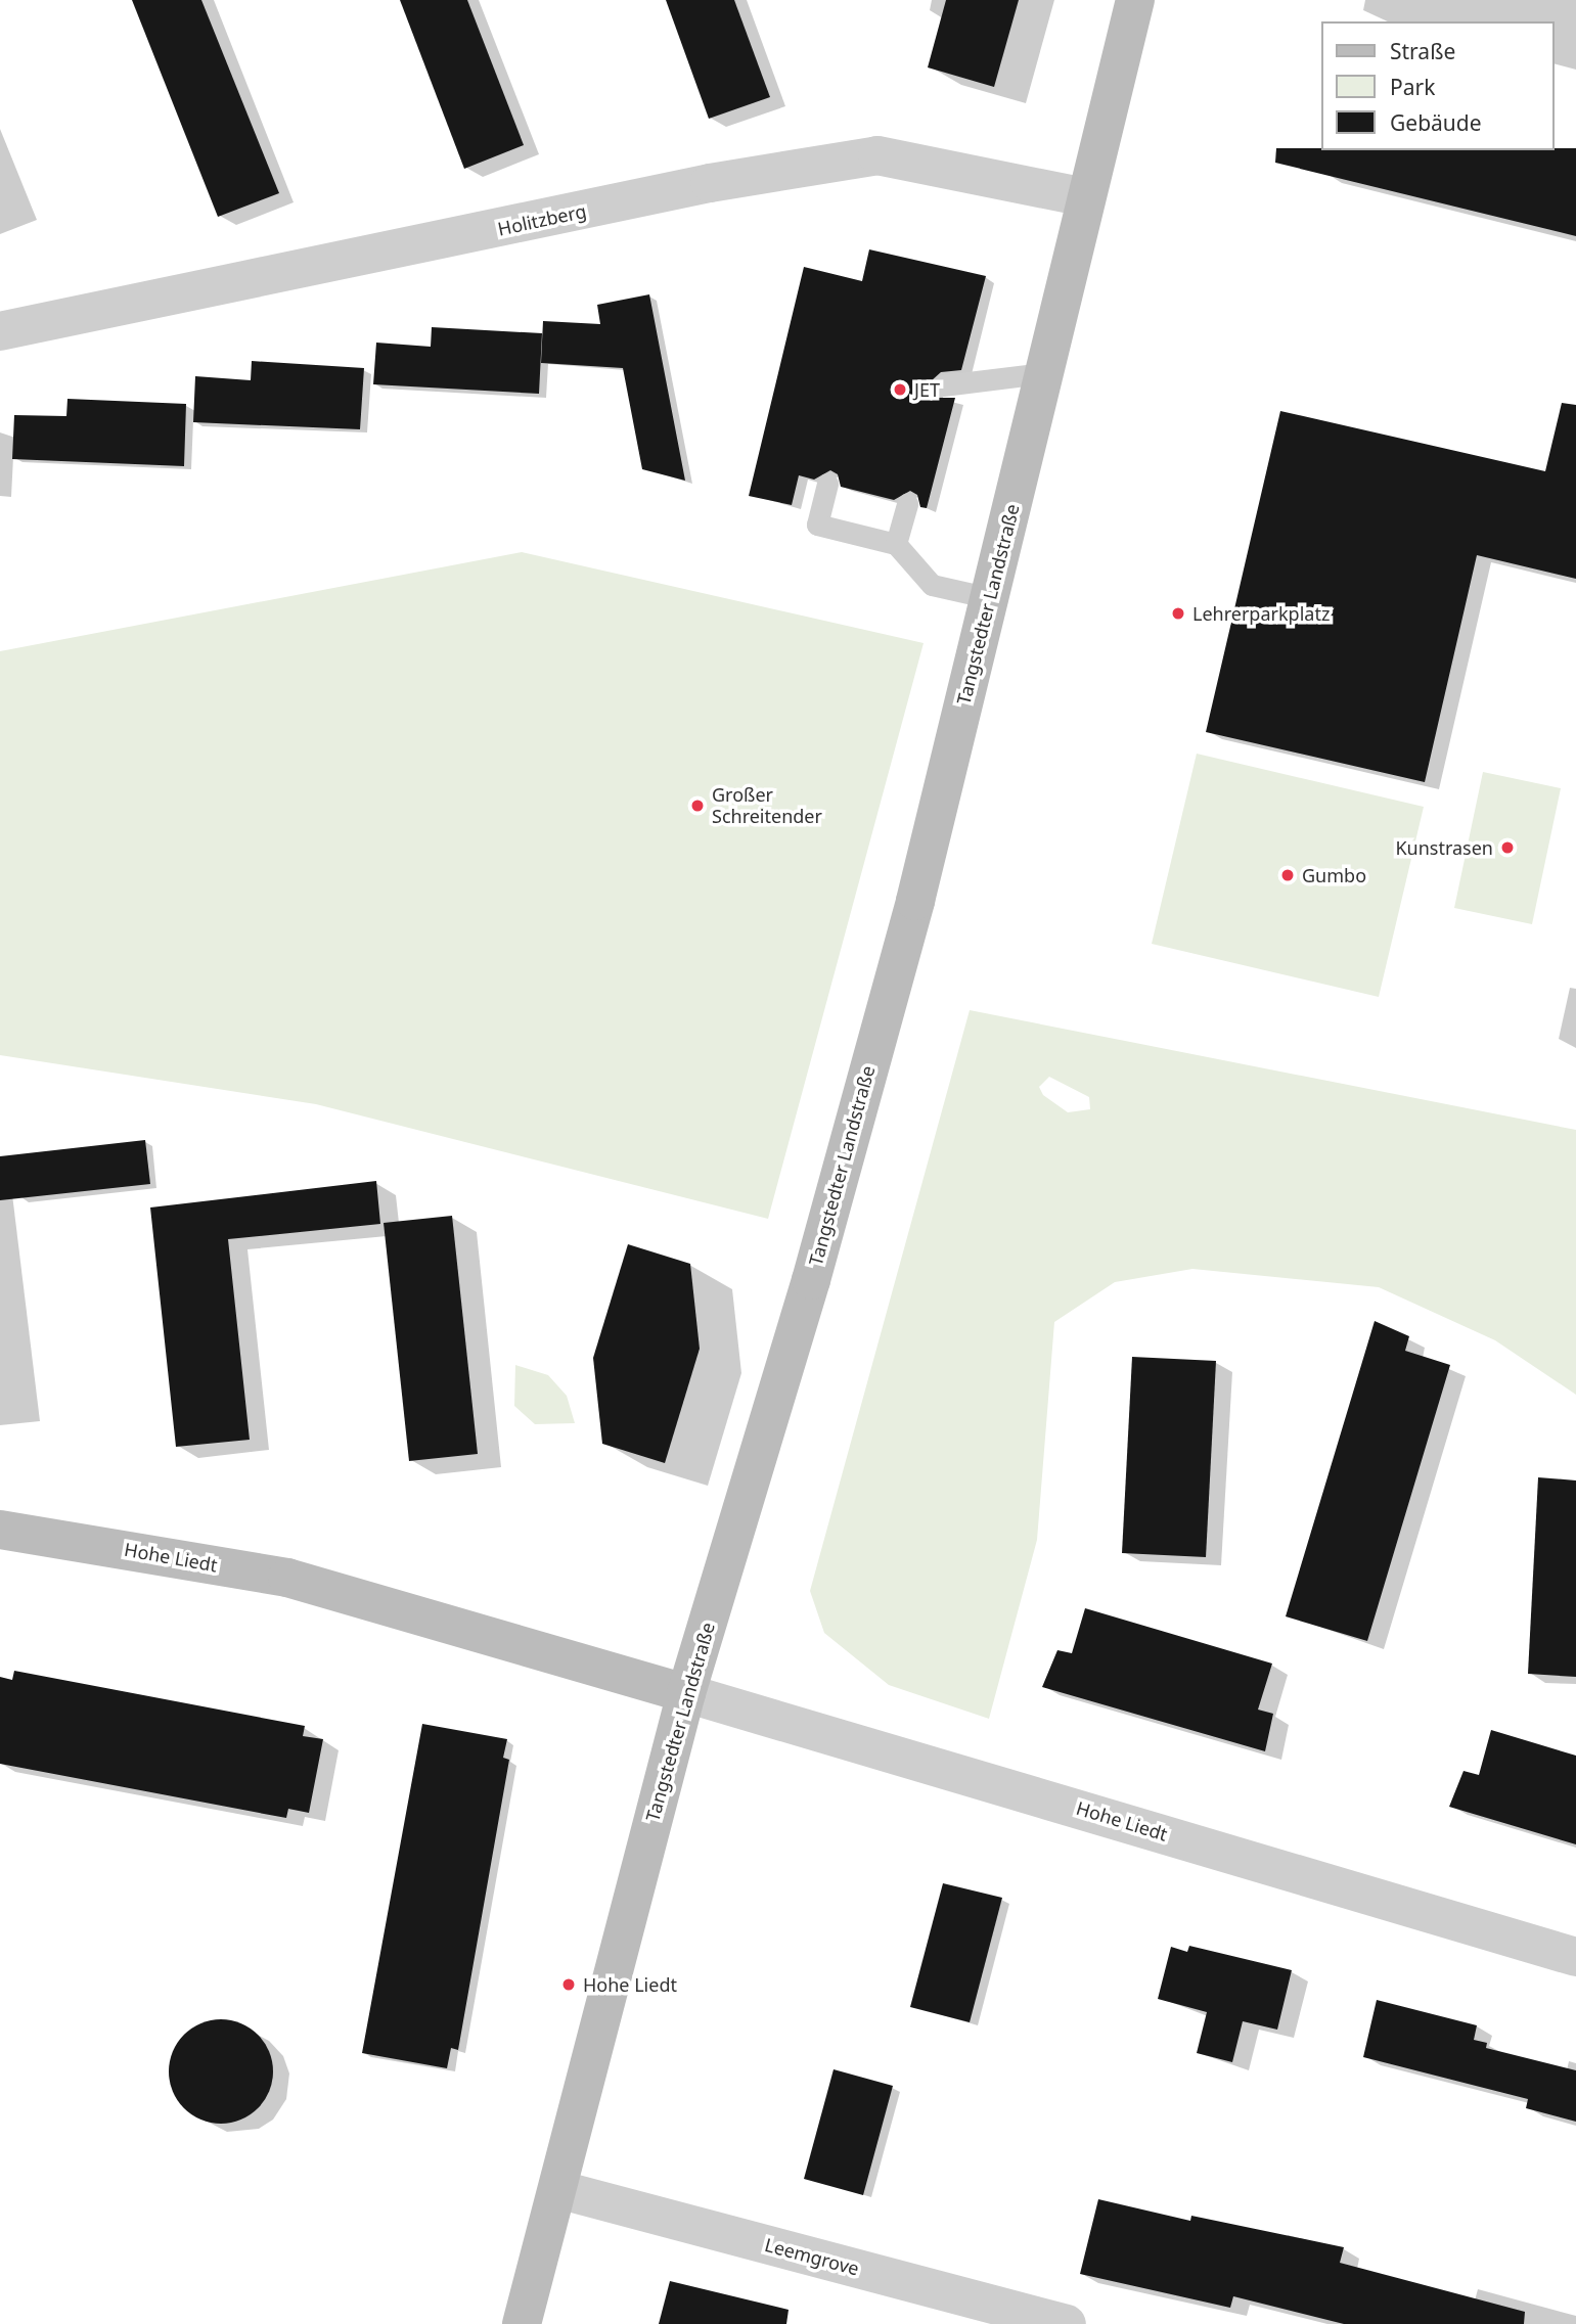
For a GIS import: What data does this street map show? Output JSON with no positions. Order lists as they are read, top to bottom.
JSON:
{
  "streets": {
    "street": [
      "Holitzberg",
      "Tangstedter Landstraße",
      "Hohe Liedt",
      "Leemgrove"
    ]
  },
  "crossings": [
    ["Holitzberg", "Tangstedter Landstraße"],
    ["Tangstedter Landstraße", "Hohe Liedt"],
    ["Tangstedter Landstraße", "Leemgrove"]
  ],
  "places": [
    "JET",
    "Lehrerparkplatz",
    "Großer Schreitender",
    "Kunstrasen",
    "Gumbo",
    "Hohe Liedt"
  ],
  "legend": ["Straße", "Park", "Gebäude"]
}
